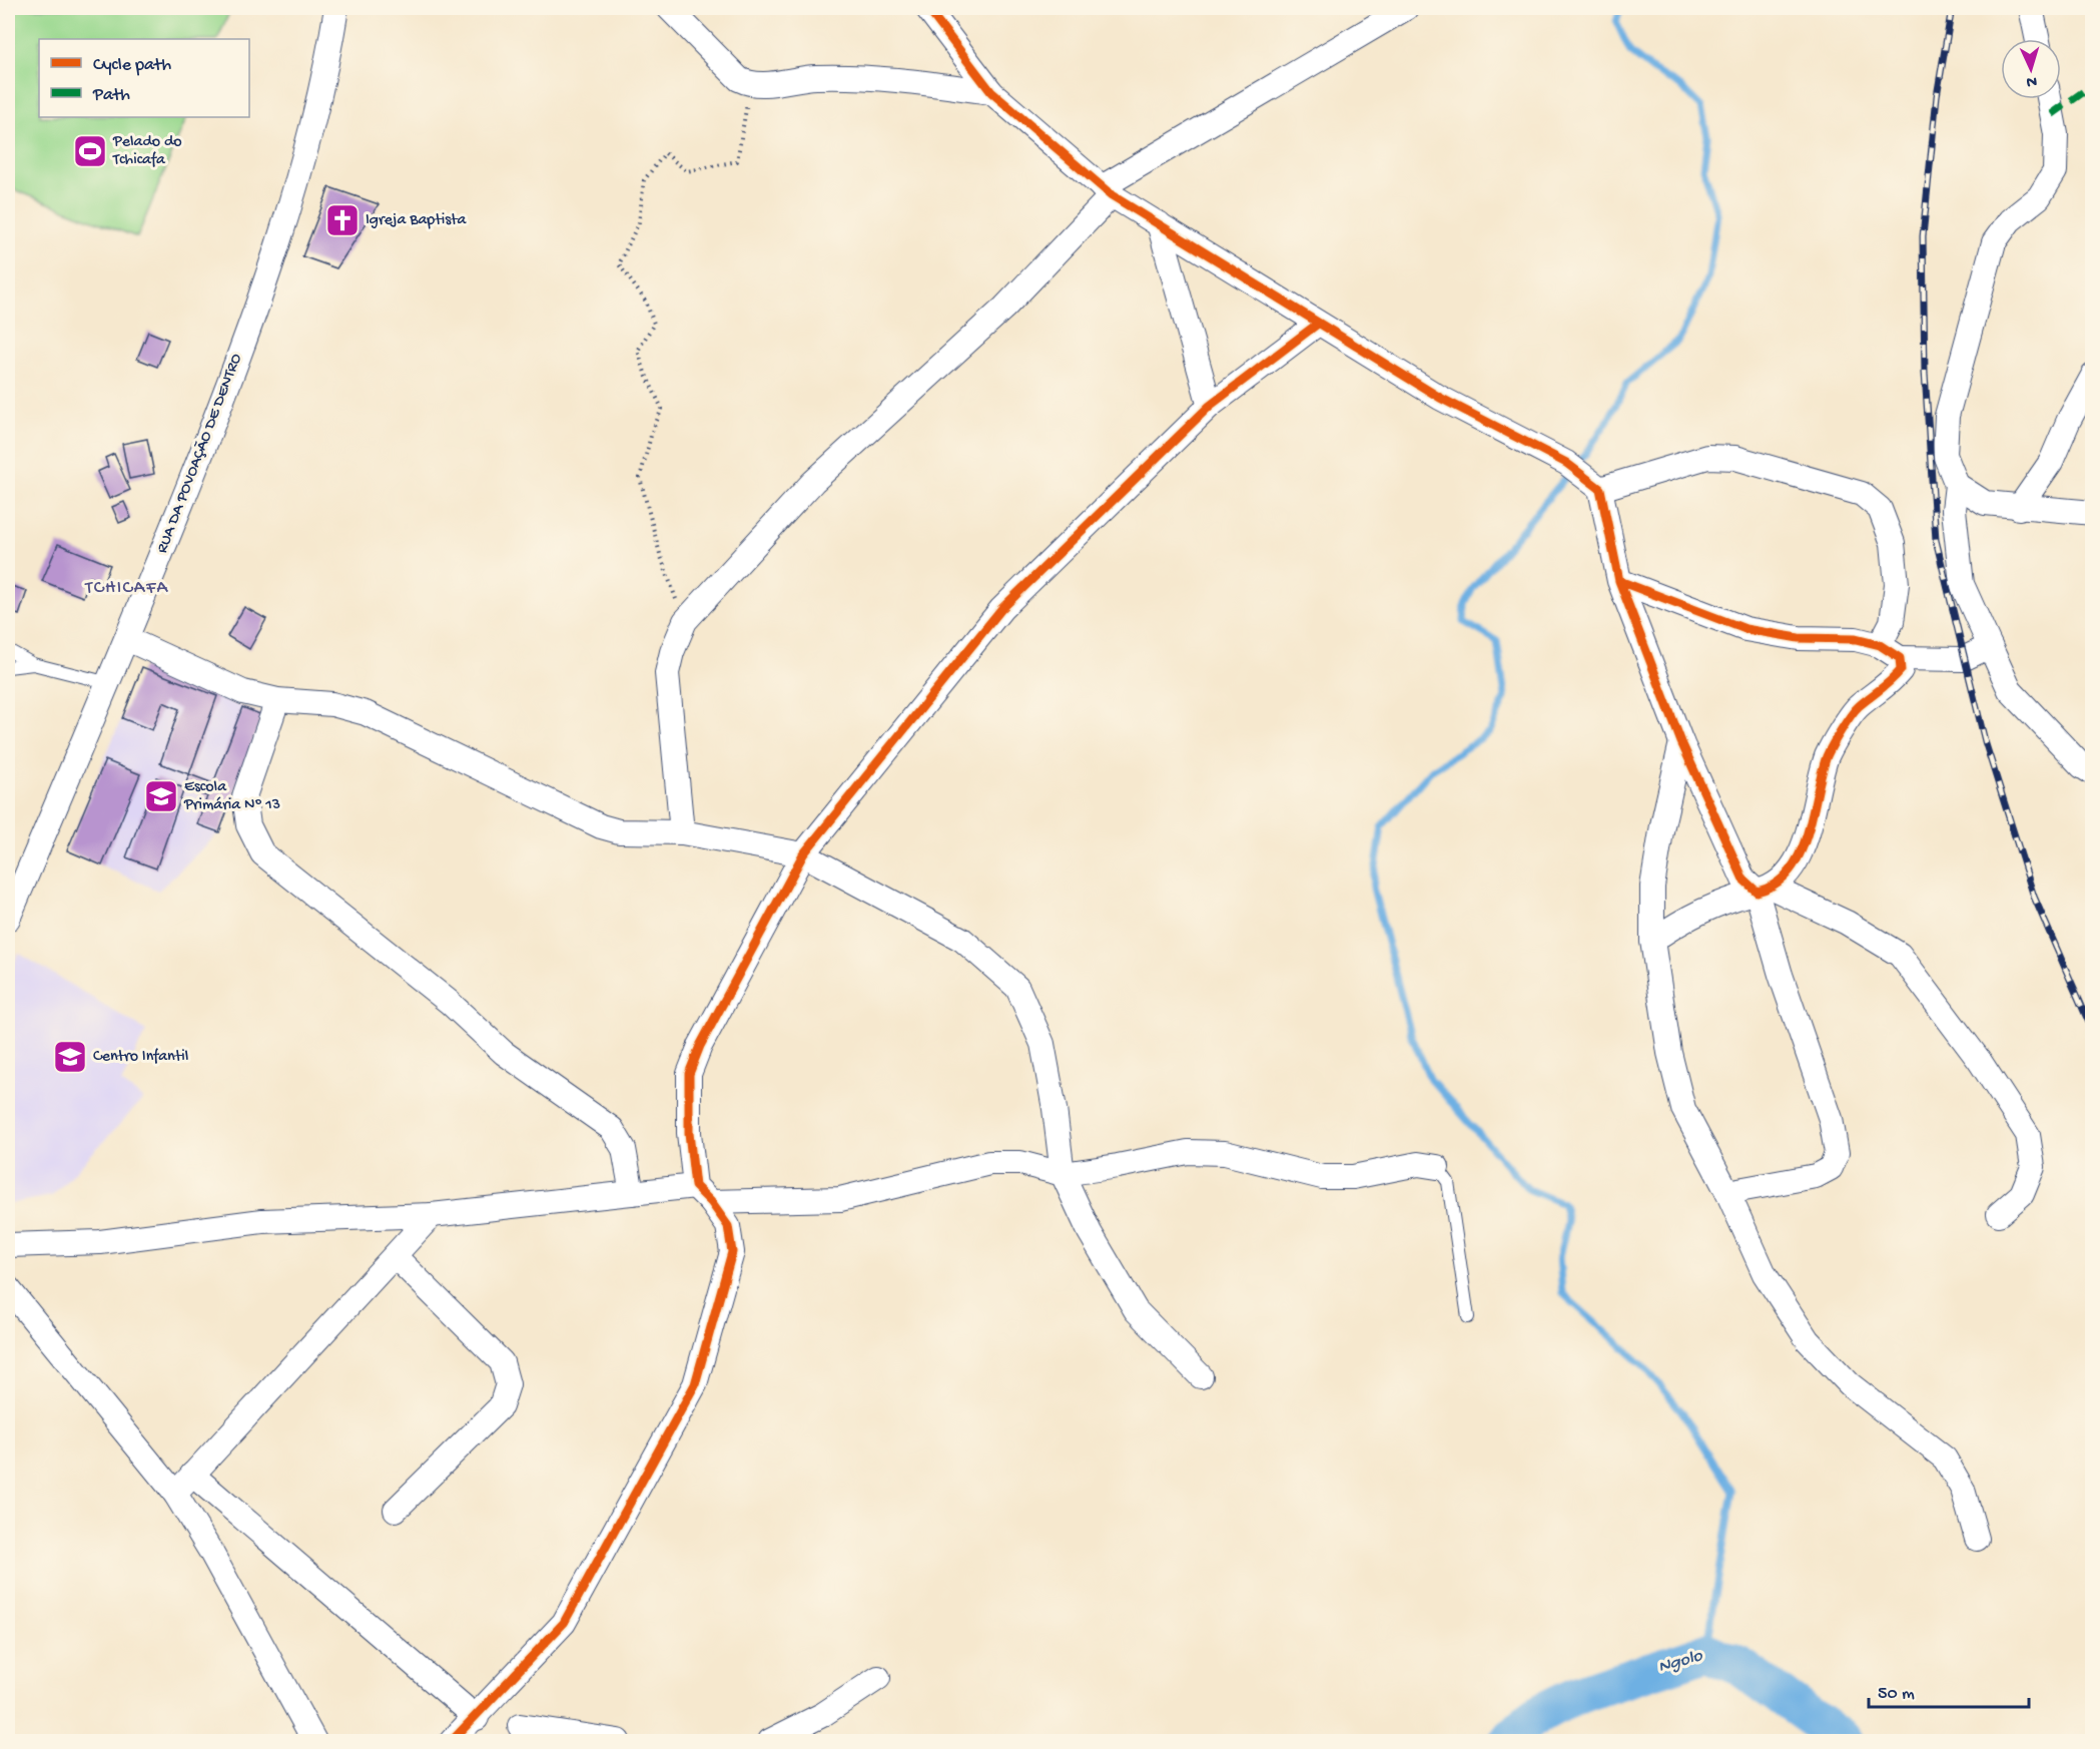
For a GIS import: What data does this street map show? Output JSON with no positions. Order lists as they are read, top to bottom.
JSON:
{
  "streets": {
    "street": ["RUA DA POVOAÇÃO DE DENTRO"]
  },
  "districts": ["TCHICAFA"],
  "water": ["Ngolo"],
  "places": {
    "sports": ["Pelado do Tchicafa"],
    "church": ["Igreja Baptista"],
    "school or university": ["Escola Primária Nº 13", "Centro Infantil"]
  },
  "legend": ["Cycle path", "Path"],
  "scale_bar": "50 m",
  "north": "bottom"
}
